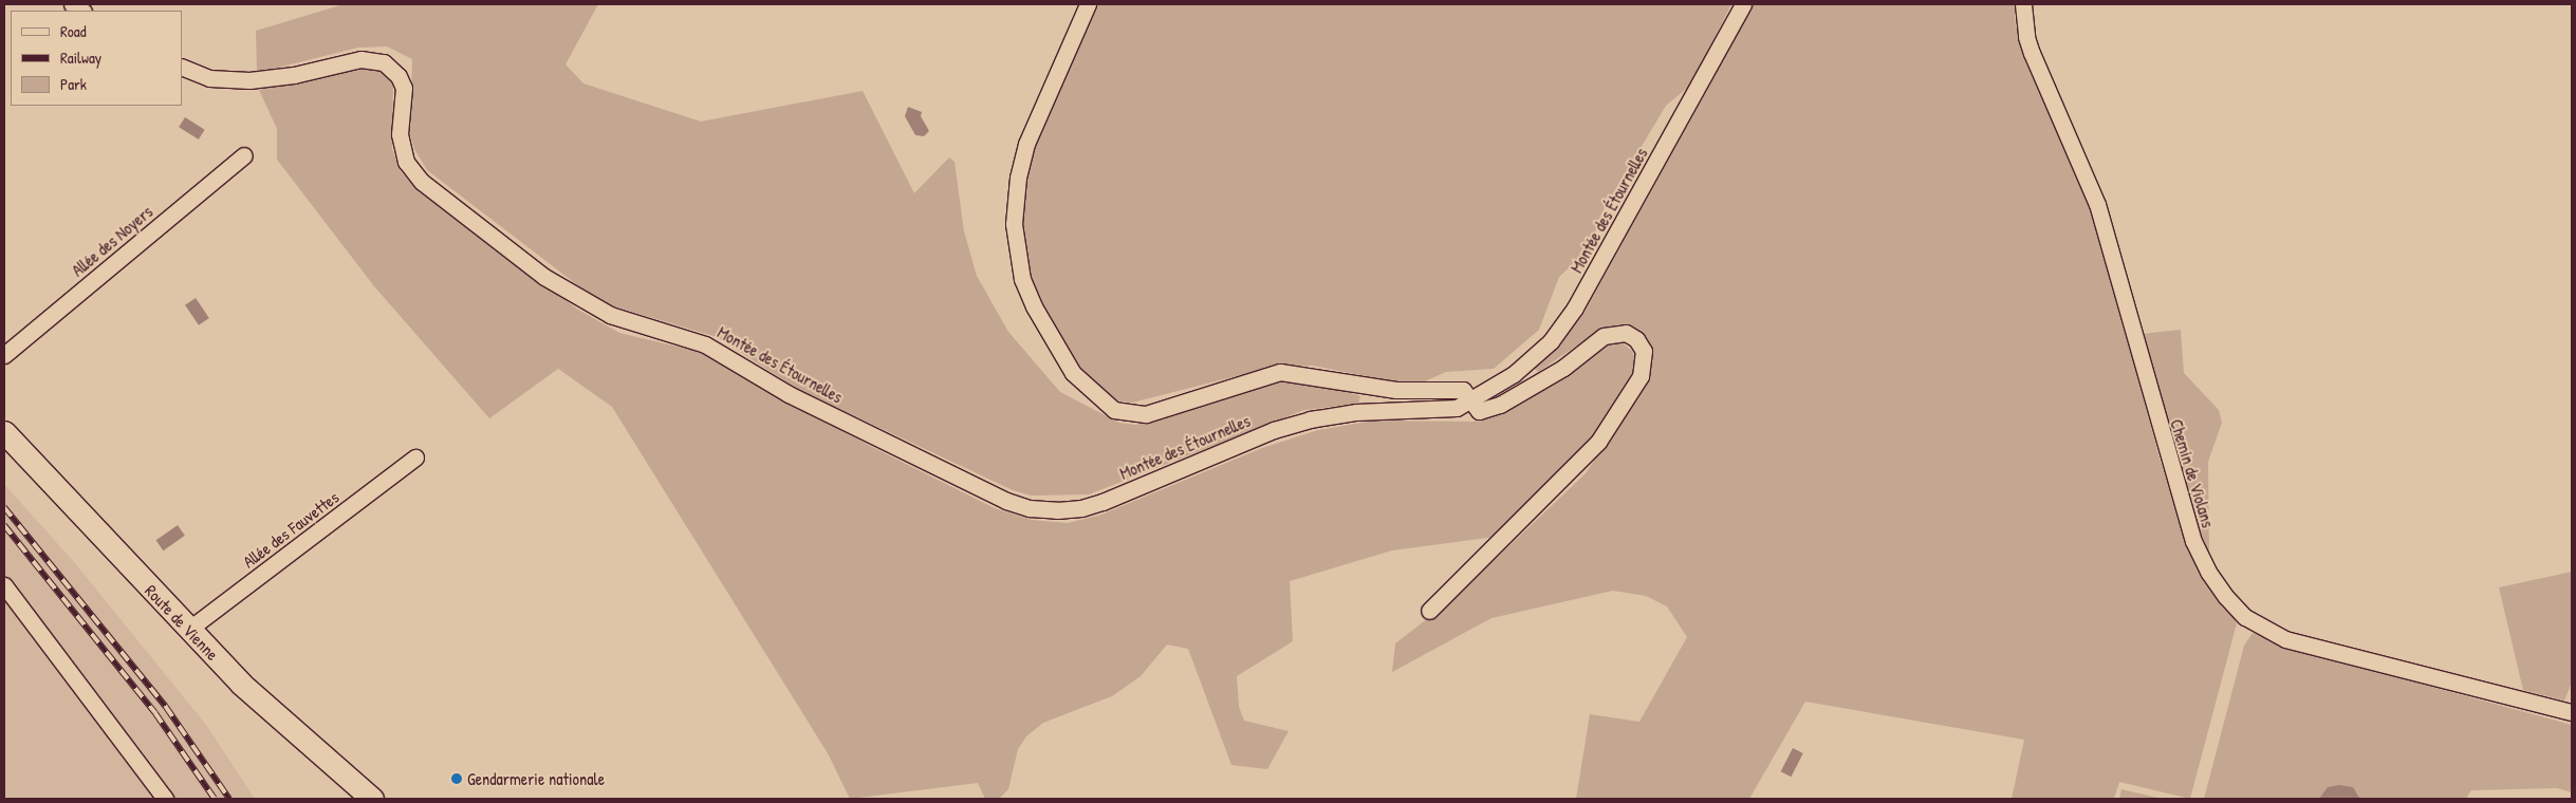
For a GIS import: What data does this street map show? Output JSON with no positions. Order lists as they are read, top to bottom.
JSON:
{
  "streets": {
    "street": [
      "Montée des Étournelles",
      "Allée des Noyers",
      "Chemin de Violans",
      "Allée des Fauvettes",
      "Route de Vienne"
    ]
  },
  "crossings": [
    ["Allée des Fauvettes", "Route de Vienne"]
  ],
  "places": ["Gendarmerie nationale"],
  "legend": ["Road", "Railway", "Park"]
}
